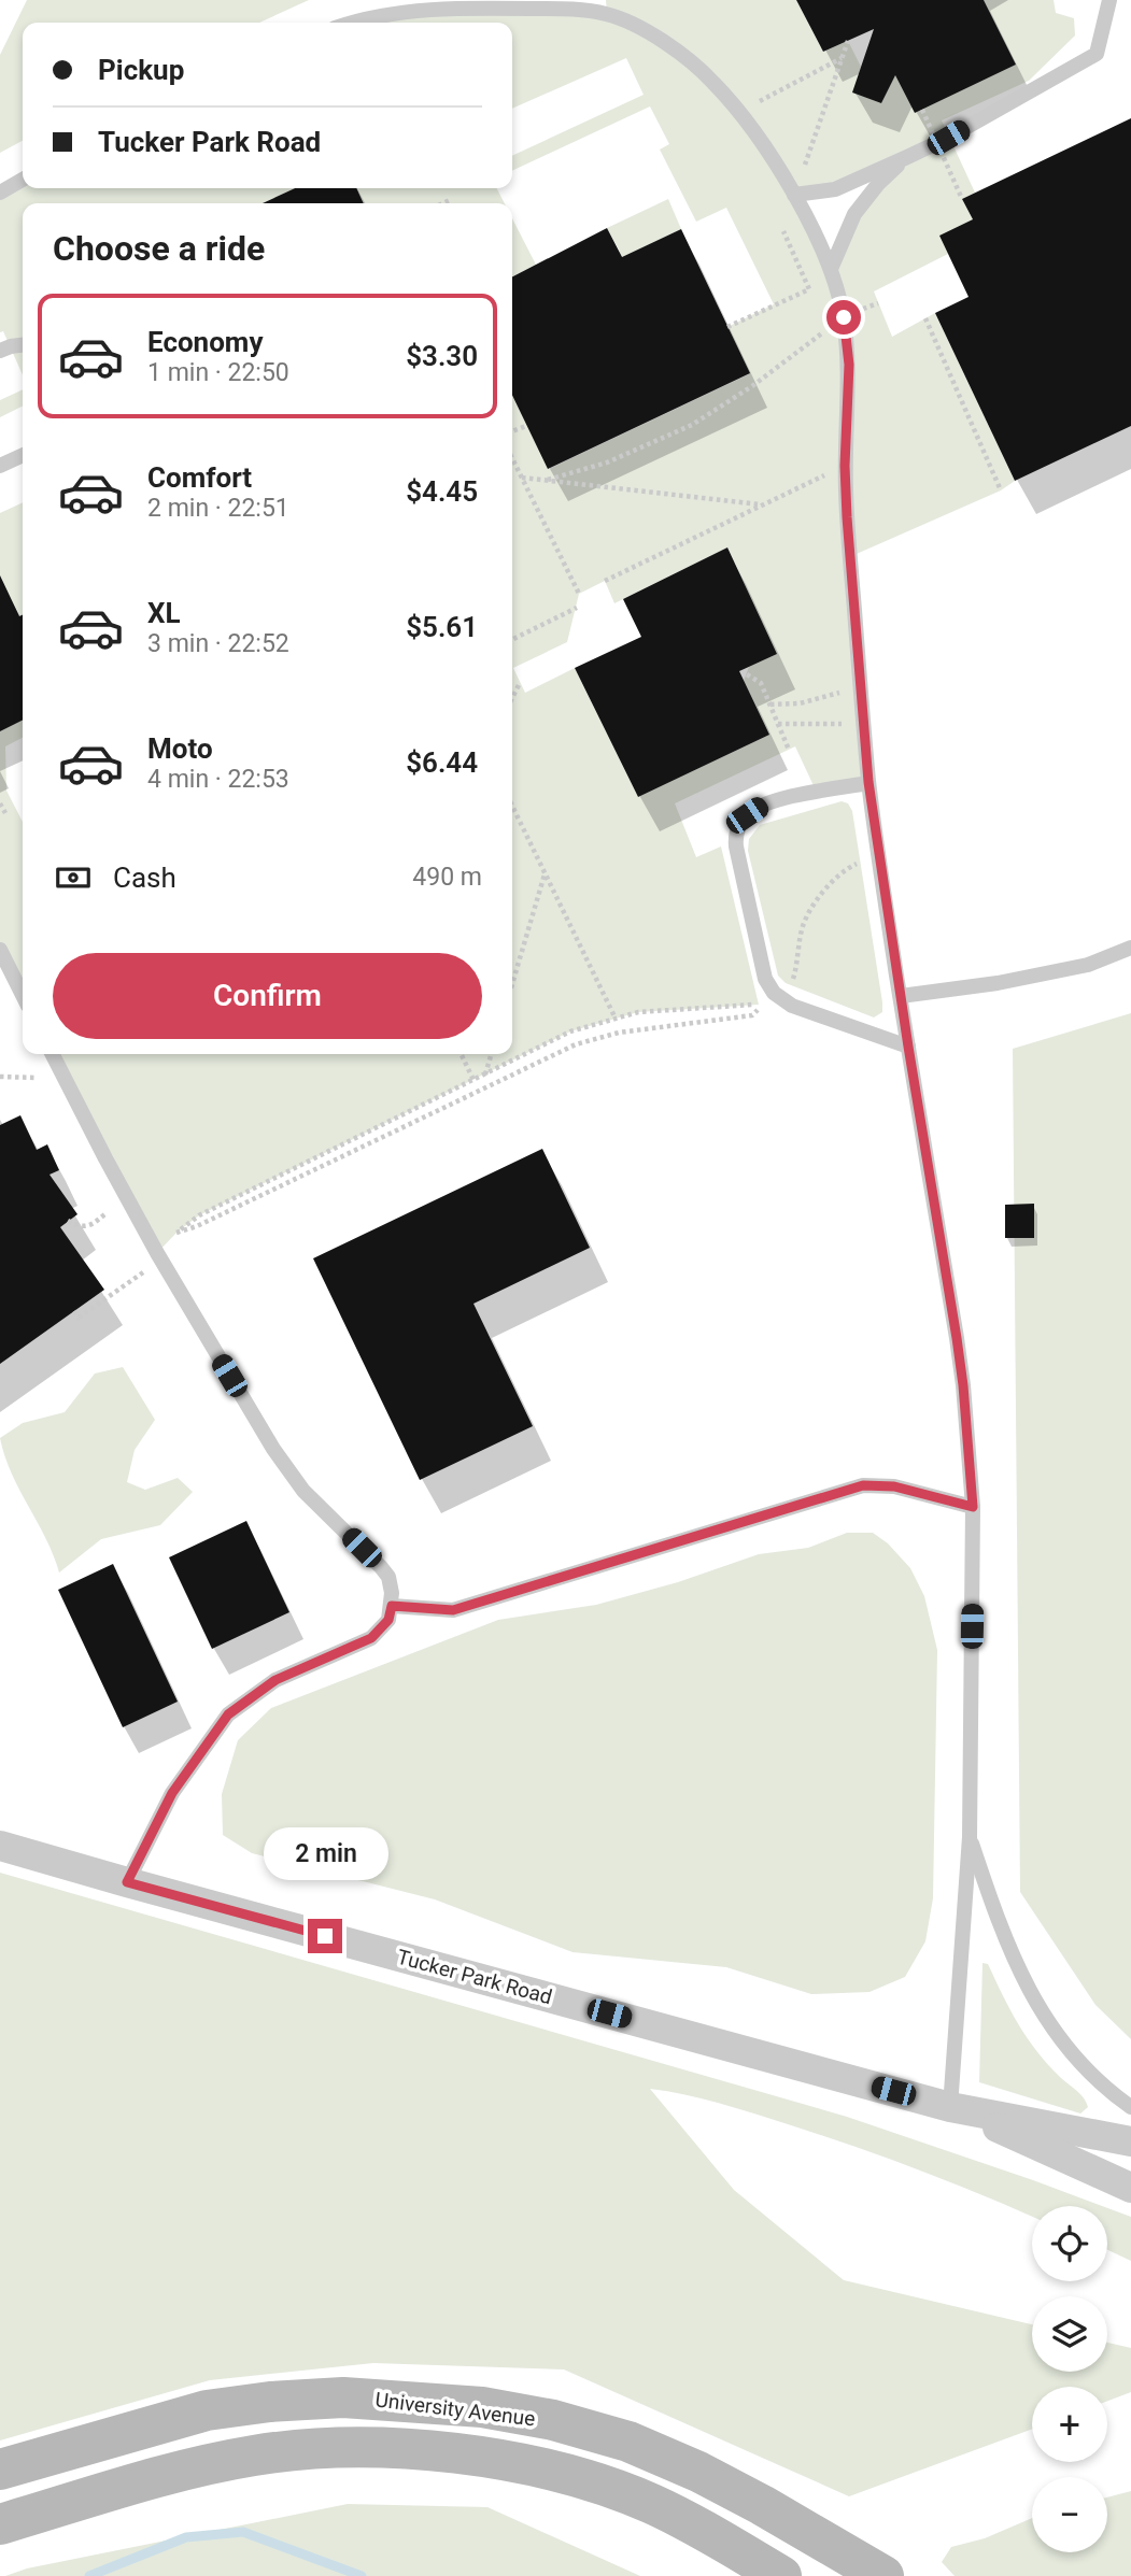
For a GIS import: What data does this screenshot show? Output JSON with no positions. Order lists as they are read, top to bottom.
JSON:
{
  "streets": {
    "main road": ["University Avenue"],
    "street": ["Tucker Park Road"]
  },
  "page": {
    "banner": ["Pickup", "Tucker Park Road"],
    "heading": "Choose a ride",
    "list": [
      {
        "name": "Economy",
        "note": "1 min · 22:50",
        "value": "$3.30"
      },
      {
        "name": "Comfort",
        "note": "2 min · 22:51",
        "value": "$4.45"
      },
      {
        "name": "XL",
        "note": "3 min · 22:52",
        "value": "$5.61"
      },
      {
        "name": "Moto",
        "note": "4 min · 22:53",
        "value": "$6.44"
      }
    ],
    "pay": ["Cash", "490 m"],
    "buttons": "Confirm",
    "bubble": "2 min",
    "map_buttons": ["+", "−"]
  }
}
